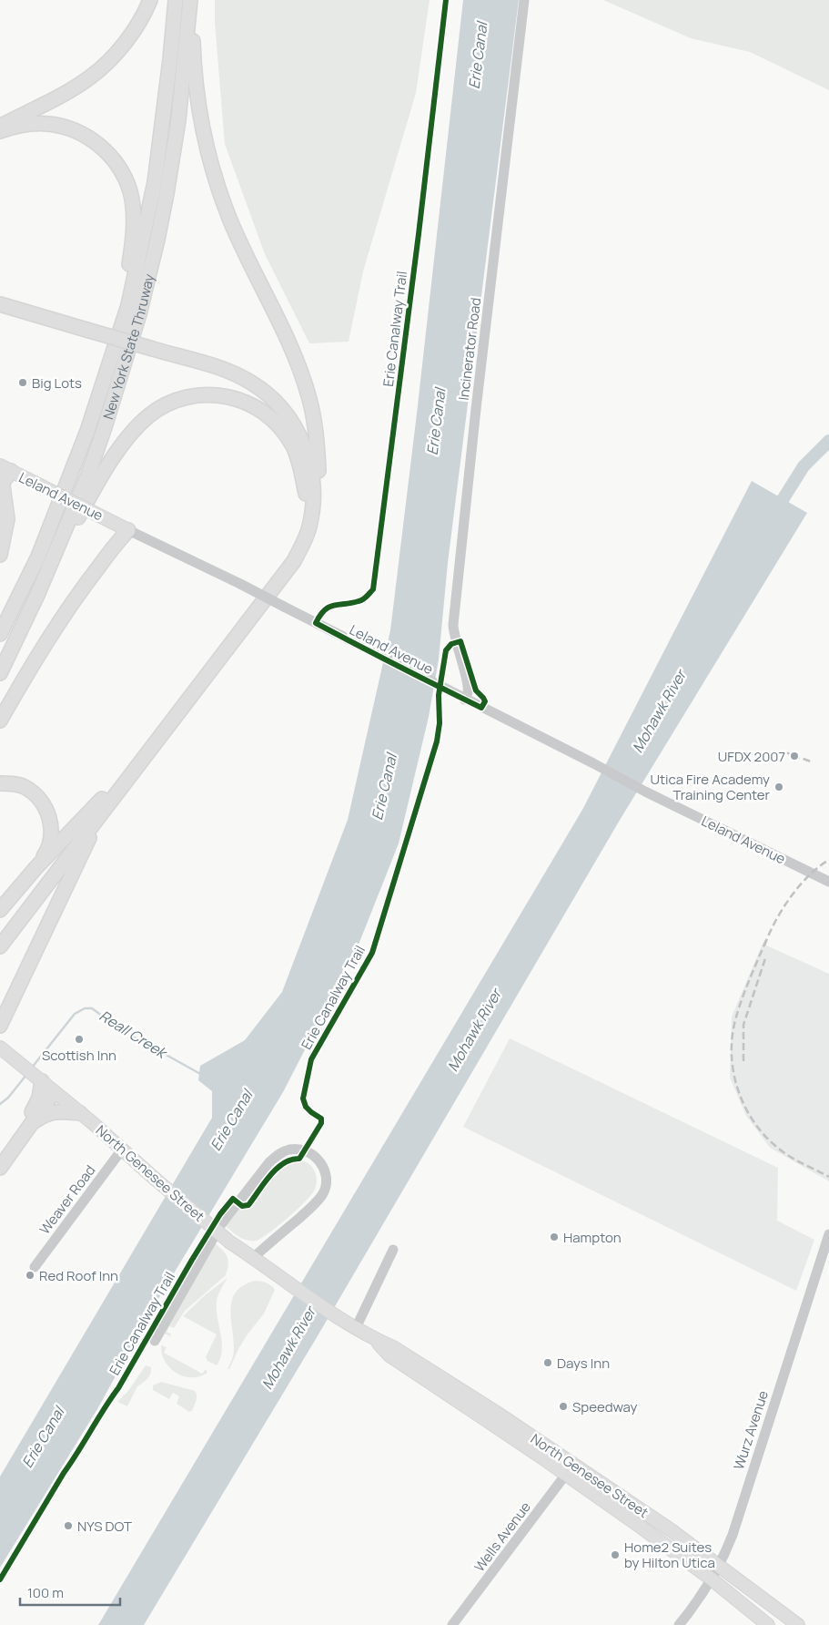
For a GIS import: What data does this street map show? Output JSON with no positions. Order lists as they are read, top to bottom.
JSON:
{
  "streets": {
    "highway": ["New York State Thruway"],
    "main road": ["Leland Avenue", "North Genesee Street"],
    "street": [
      "Incinerator Road",
      "Weaver Road",
      "Wurz Avenue",
      "Wells Avenue"
    ],
    "cycle path": ["Erie Canalway Trail"]
  },
  "crossings": [
    ["Incinerator Road", "Leland Avenue"],
    ["North Genesee Street", "Weaver Road"],
    ["North Genesee Street", "Wurz Avenue"],
    ["North Genesee Street", "Wells Avenue"]
  ],
  "water": ["Erie Canal", "Mohawk River", "Reall Creek"],
  "places": [
    "Big Lots",
    "UFDX 2007",
    "Utica Fire Academy Training Center",
    "Scottish Inn",
    "Hampton",
    "Red Roof Inn",
    "Days Inn",
    "Speedway",
    "NYS DOT",
    "Home2 Suites by Hilton Utica"
  ],
  "scale_bar": "100 m"
}
